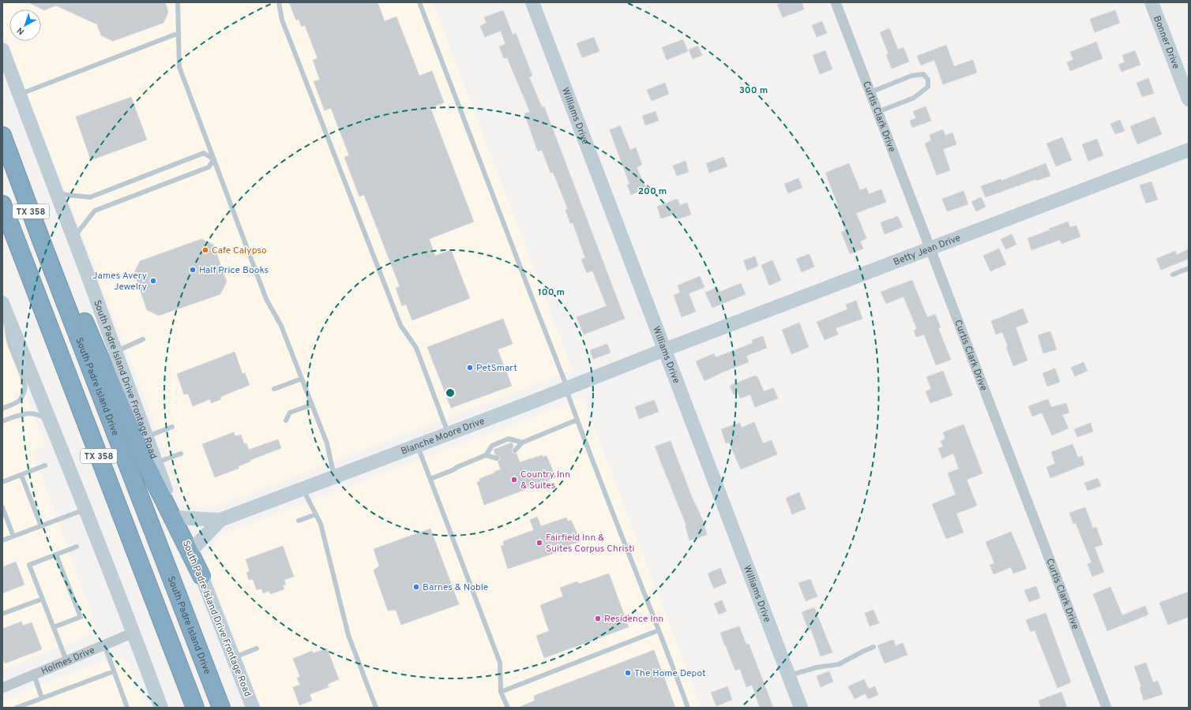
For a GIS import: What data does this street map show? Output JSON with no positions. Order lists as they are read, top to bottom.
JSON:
{
  "streets": {
    "highway": ["TX 358", "South Padre Island Drive"],
    "street": [
      "Bonner Drive",
      "Williams Drive",
      "Curtis Clark Drive",
      "Betty Jean Drive",
      "South Padre Island Drive Frontage Road",
      "Blanche Moore Drive",
      "Holmes Drive"
    ]
  },
  "crossings": [
    ["Williams Drive", "Betty Jean Drive"],
    ["Williams Drive", "Blanche Moore Drive"],
    ["Curtis Clark Drive", "Betty Jean Drive"],
    ["Betty Jean Drive", "Blanche Moore Drive"],
    ["South Padre Island Drive Frontage Road", "Blanche Moore Drive"]
  ],
  "places": [
    "Cafe Calypso",
    "Half Price Books",
    "James Avery Jewelry",
    "PetSmart",
    "Country Inn & Suites",
    "Fairfield Inn & Suites Corpus Christi",
    "Barnes & Noble",
    "Residence Inn",
    "The Home Depot"
  ],
  "north": "bottom left",
  "rings": ["300 m", "200 m", "100 m"]
}
